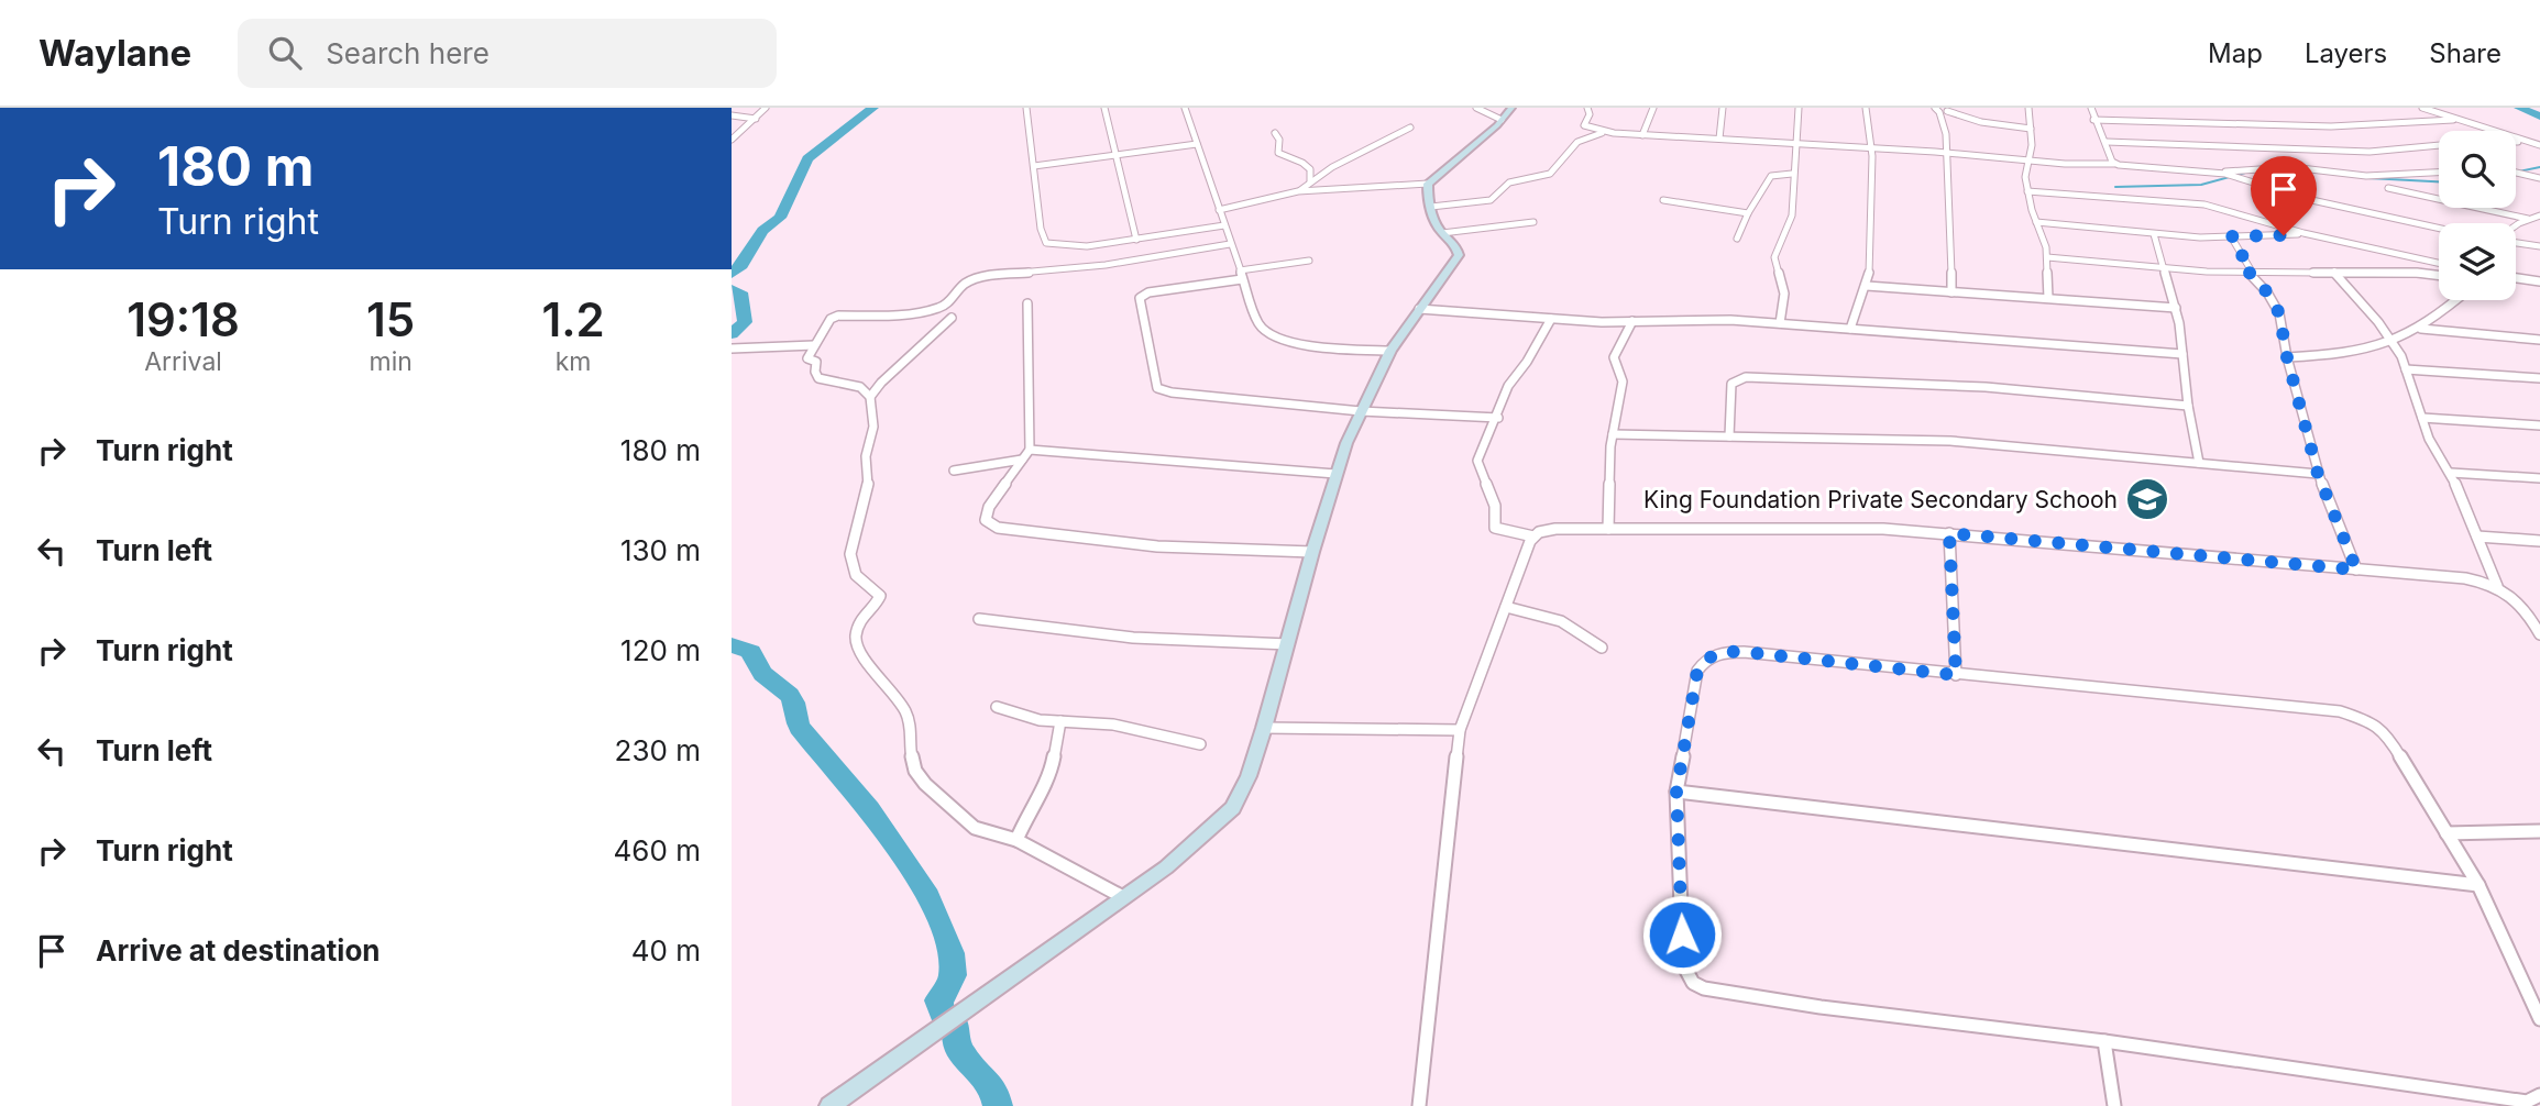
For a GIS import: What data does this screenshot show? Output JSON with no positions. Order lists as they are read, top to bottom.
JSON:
{
  "places": {
    "school or university": ["King Foundation Private Secondary Schooh"]
  },
  "page": {
    "header": "Waylane",
    "search": "Search here",
    "nav": ["Map", "Layers", "Share"],
    "turn": ["180 m", "Turn right"],
    "eta": [
      "19:18",
      "Arrival",
      "15",
      "min",
      "1.2",
      "km"
    ],
    "list": [
      {
        "name": "Turn right",
        "value": "180 m"
      },
      {
        "name": "Turn left",
        "value": "130 m"
      },
      {
        "name": "Turn right",
        "value": "120 m"
      },
      {
        "name": "Turn left",
        "value": "230 m"
      },
      {
        "name": "Turn right",
        "value": "460 m"
      },
      {
        "name": "Arrive at destination",
        "value": "40 m"
      }
    ]
  }
}
